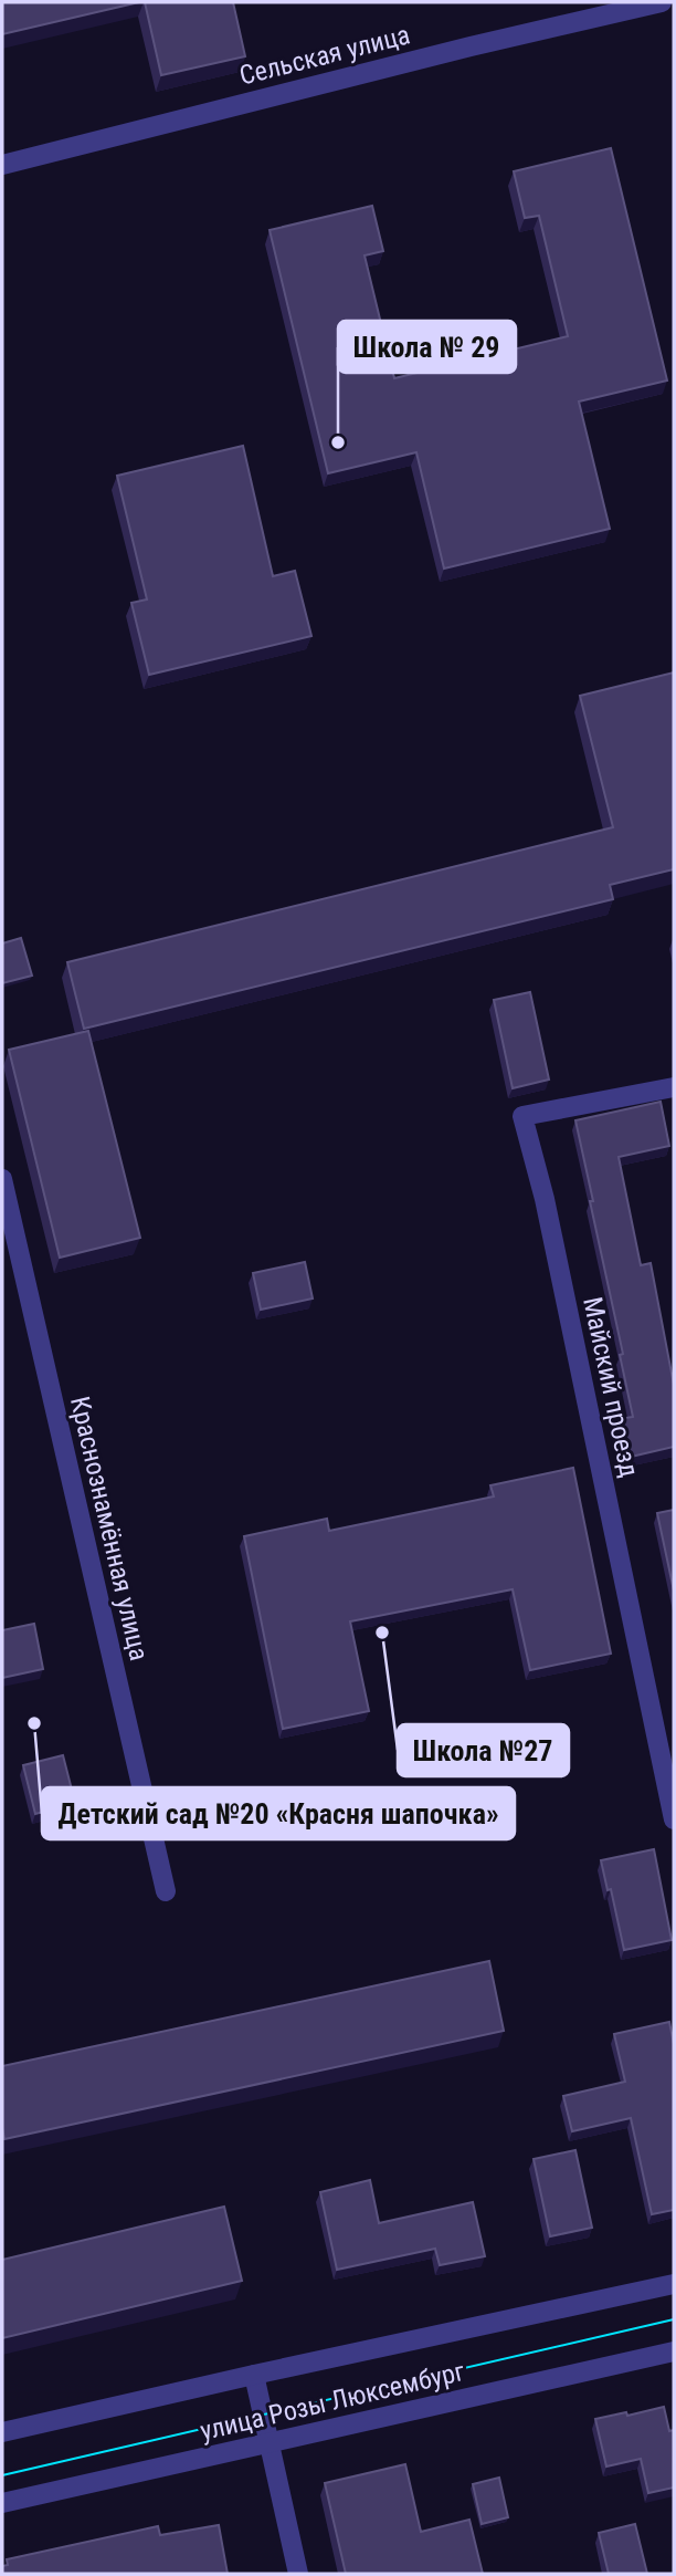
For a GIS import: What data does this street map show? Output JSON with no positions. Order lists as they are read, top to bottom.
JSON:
{
  "streets": {
    "street": [
      "Сельская улица",
      "Майский проезд",
      "Краснознамённая улица",
      "улица Розы Люксембург"
    ]
  },
  "places": ["Школа № 29", "Школа №27", "Детский сад №20 «Красня шапочка»"]
}
